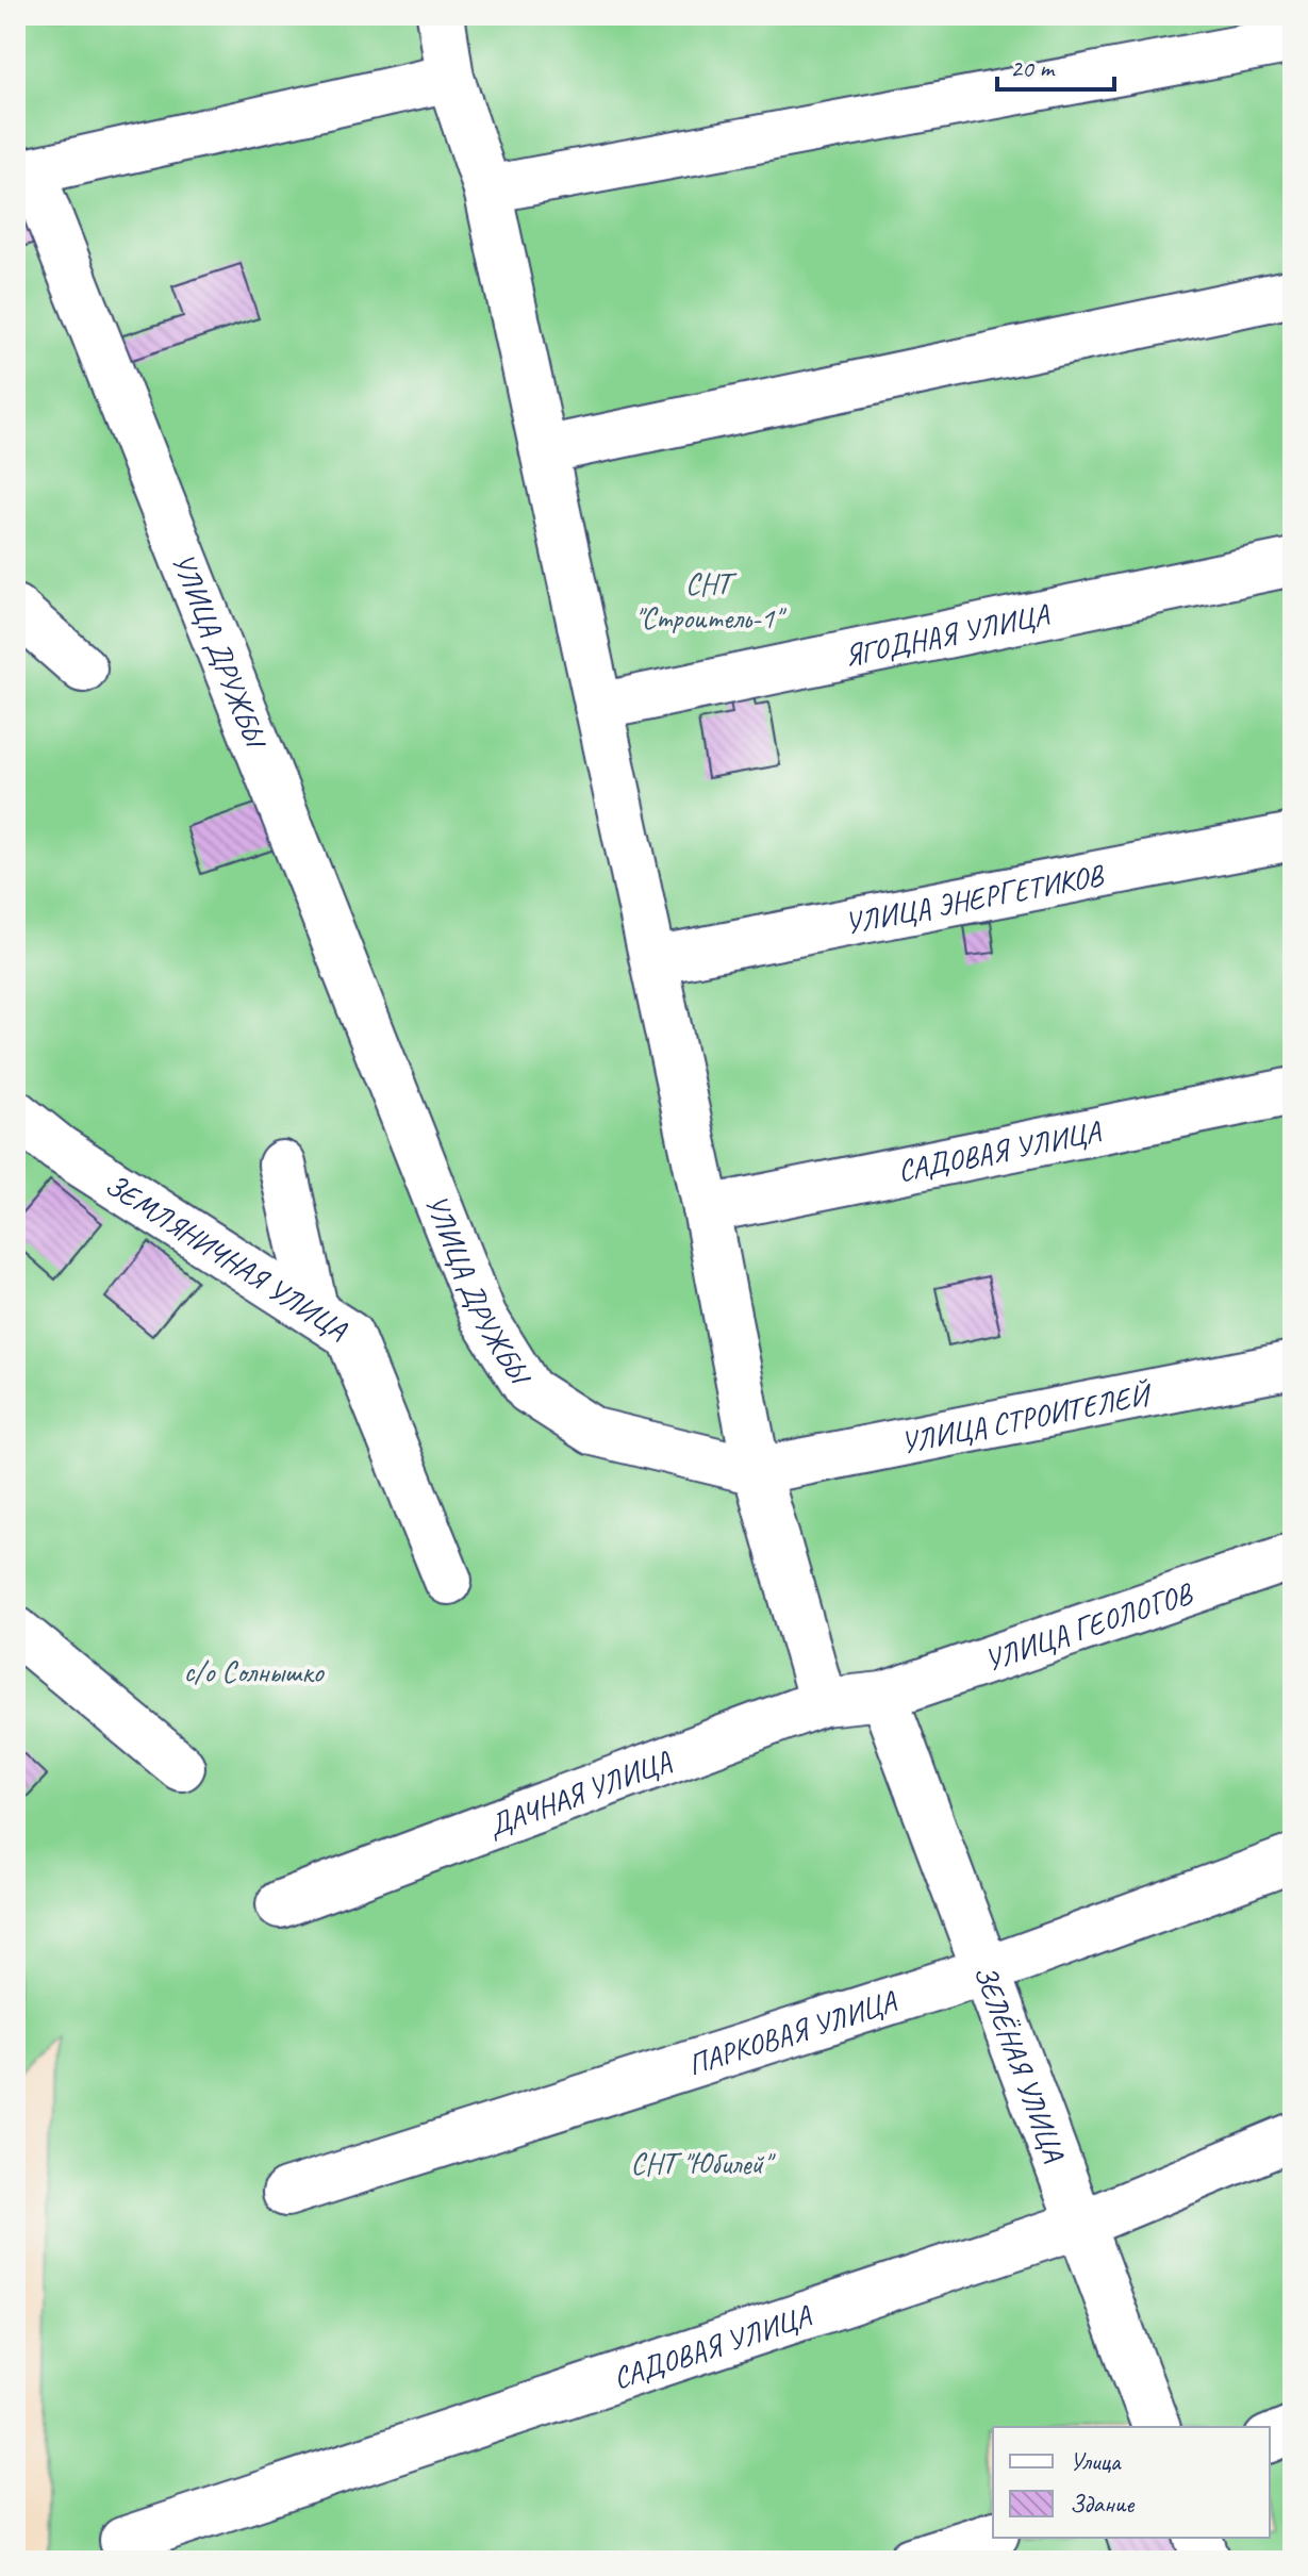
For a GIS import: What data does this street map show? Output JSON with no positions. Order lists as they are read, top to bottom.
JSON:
{
  "streets": {
    "street": [
      "ЯГОДНАЯ УЛИЦА",
      "УЛИЦА ДРУЖБЫ",
      "УЛИЦА ЭНЕРГЕТИКОВ",
      "САДОВАЯ УЛИЦА",
      "ЗЕМЛЯНИЧНАЯ УЛИЦА",
      "УЛИЦА СТРОИТЕЛЕЙ",
      "УЛИЦА ГЕОЛОГОВ",
      "ДАЧНАЯ УЛИЦА",
      "ПАРКОВАЯ УЛИЦА",
      "ЗЕЛЁНАЯ УЛИЦА"
    ]
  },
  "crossings": [
    ["УЛИЦА ДРУЖБЫ", "УЛИЦА СТРОИТЕЛЕЙ"],
    ["САДОВАЯ УЛИЦА", "ЗЕЛЁНАЯ УЛИЦА"],
    ["УЛИЦА ГЕОЛОГОВ", "ДАЧНАЯ УЛИЦА"],
    ["УЛИЦА ГЕОЛОГОВ", "ЗЕЛЁНАЯ УЛИЦА"],
    ["ДАЧНАЯ УЛИЦА", "ЗЕЛЁНАЯ УЛИЦА"],
    ["ПАРКОВАЯ УЛИЦА", "ЗЕЛЁНАЯ УЛИЦА"]
  ],
  "parks": ["СНТ \"Строитель-1\"", "с/о Солнышко", "СНТ \"Юбилей\""],
  "legend": ["Улица", "Здание"],
  "scale_bar": "20 m"
}
